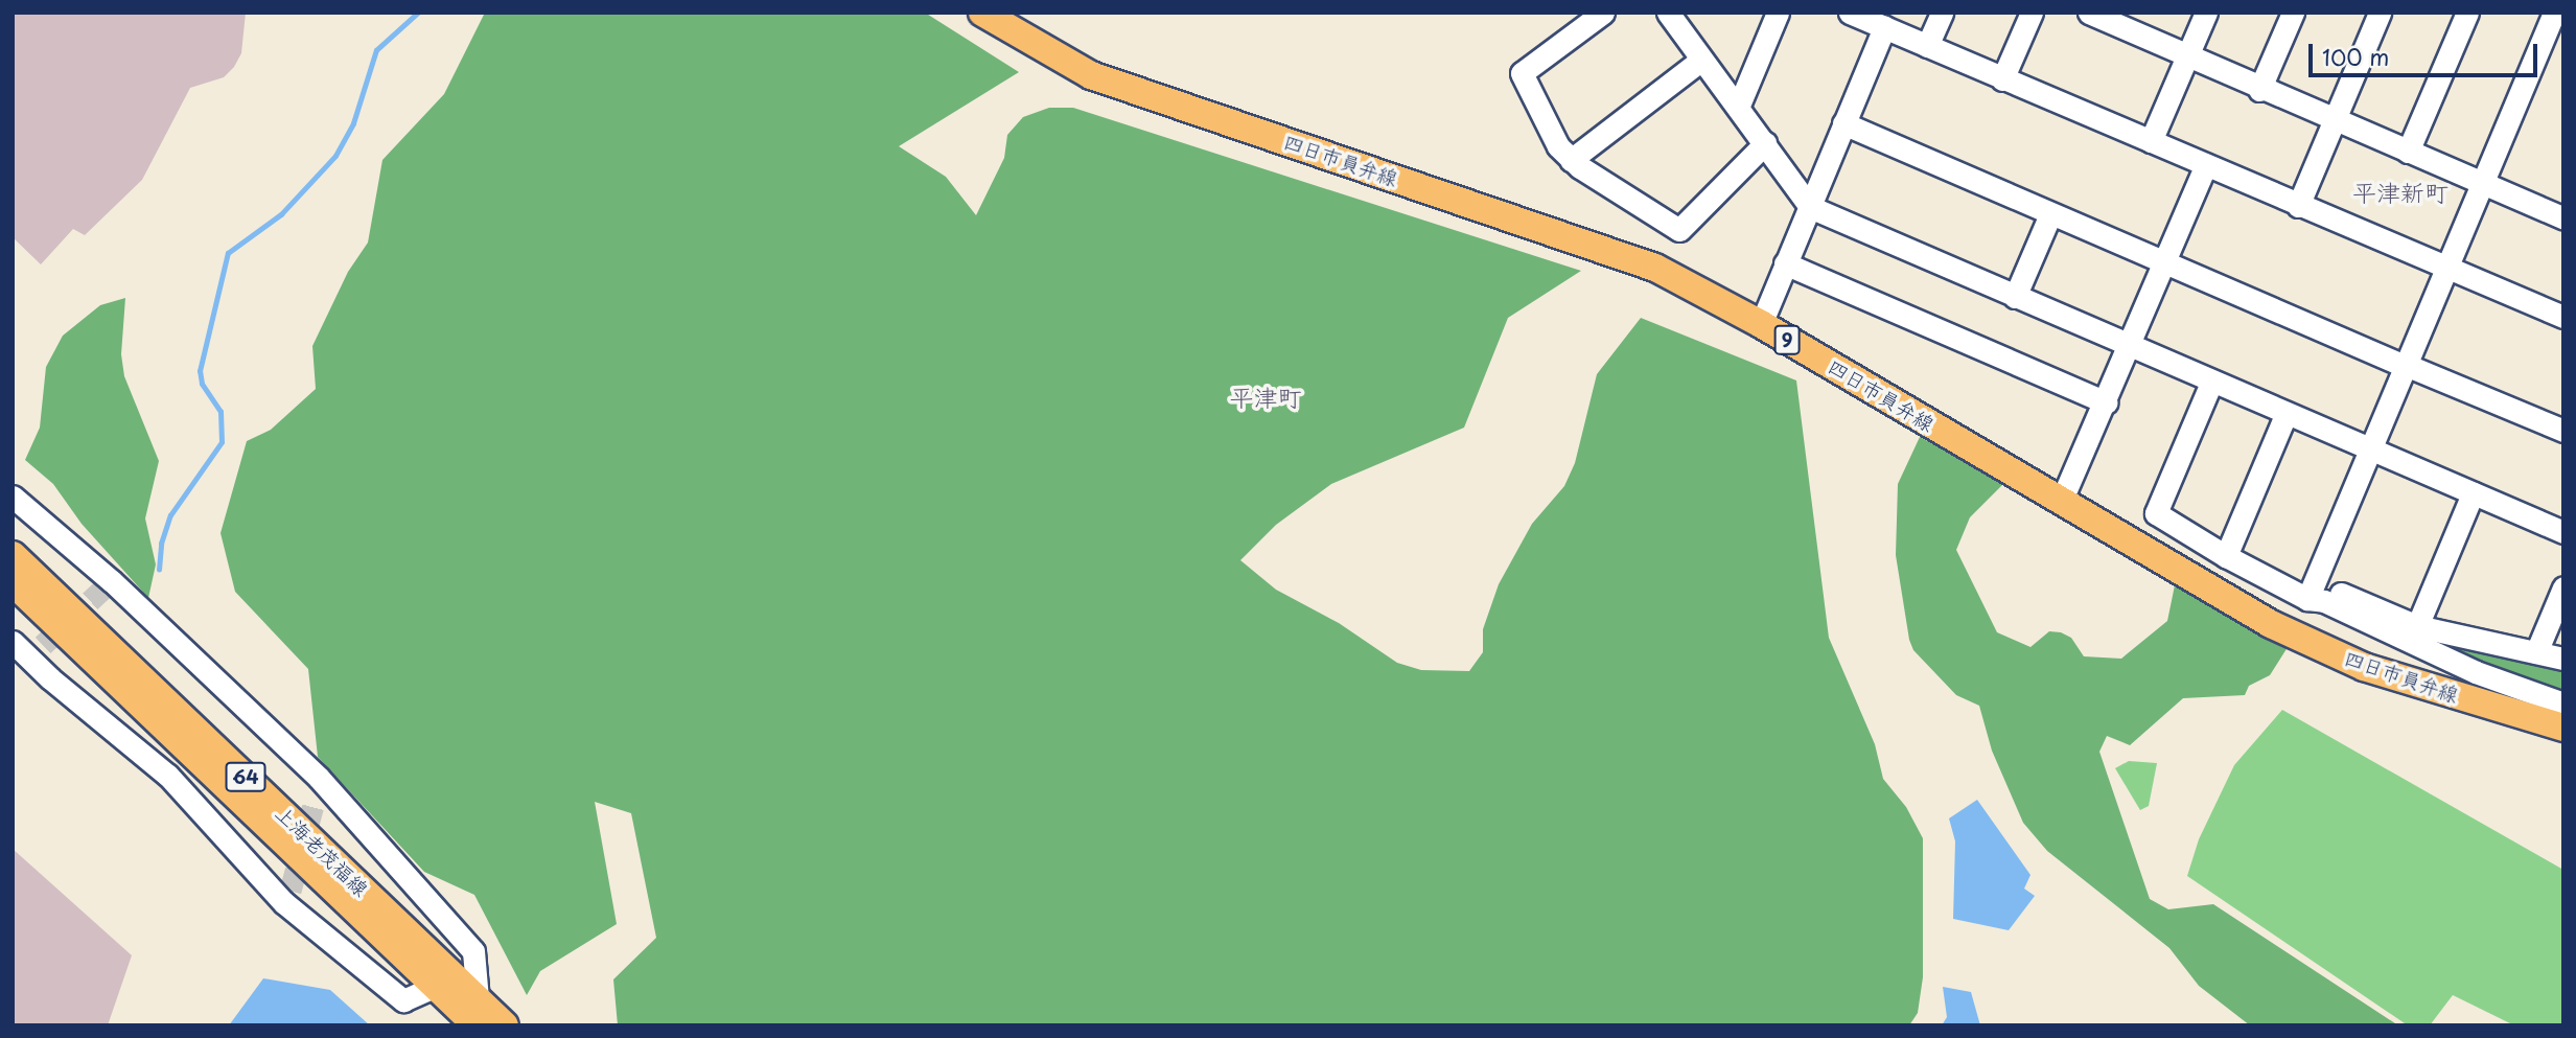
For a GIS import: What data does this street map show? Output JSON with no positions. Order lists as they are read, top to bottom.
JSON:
{
  "streets": {
    "main road": [
      "四日市員弁線",
      "9",
      "64",
      "上海老茂福線"
    ]
  },
  "districts": ["平津新町", "平津町"],
  "scale_bar": "100 m"
}
